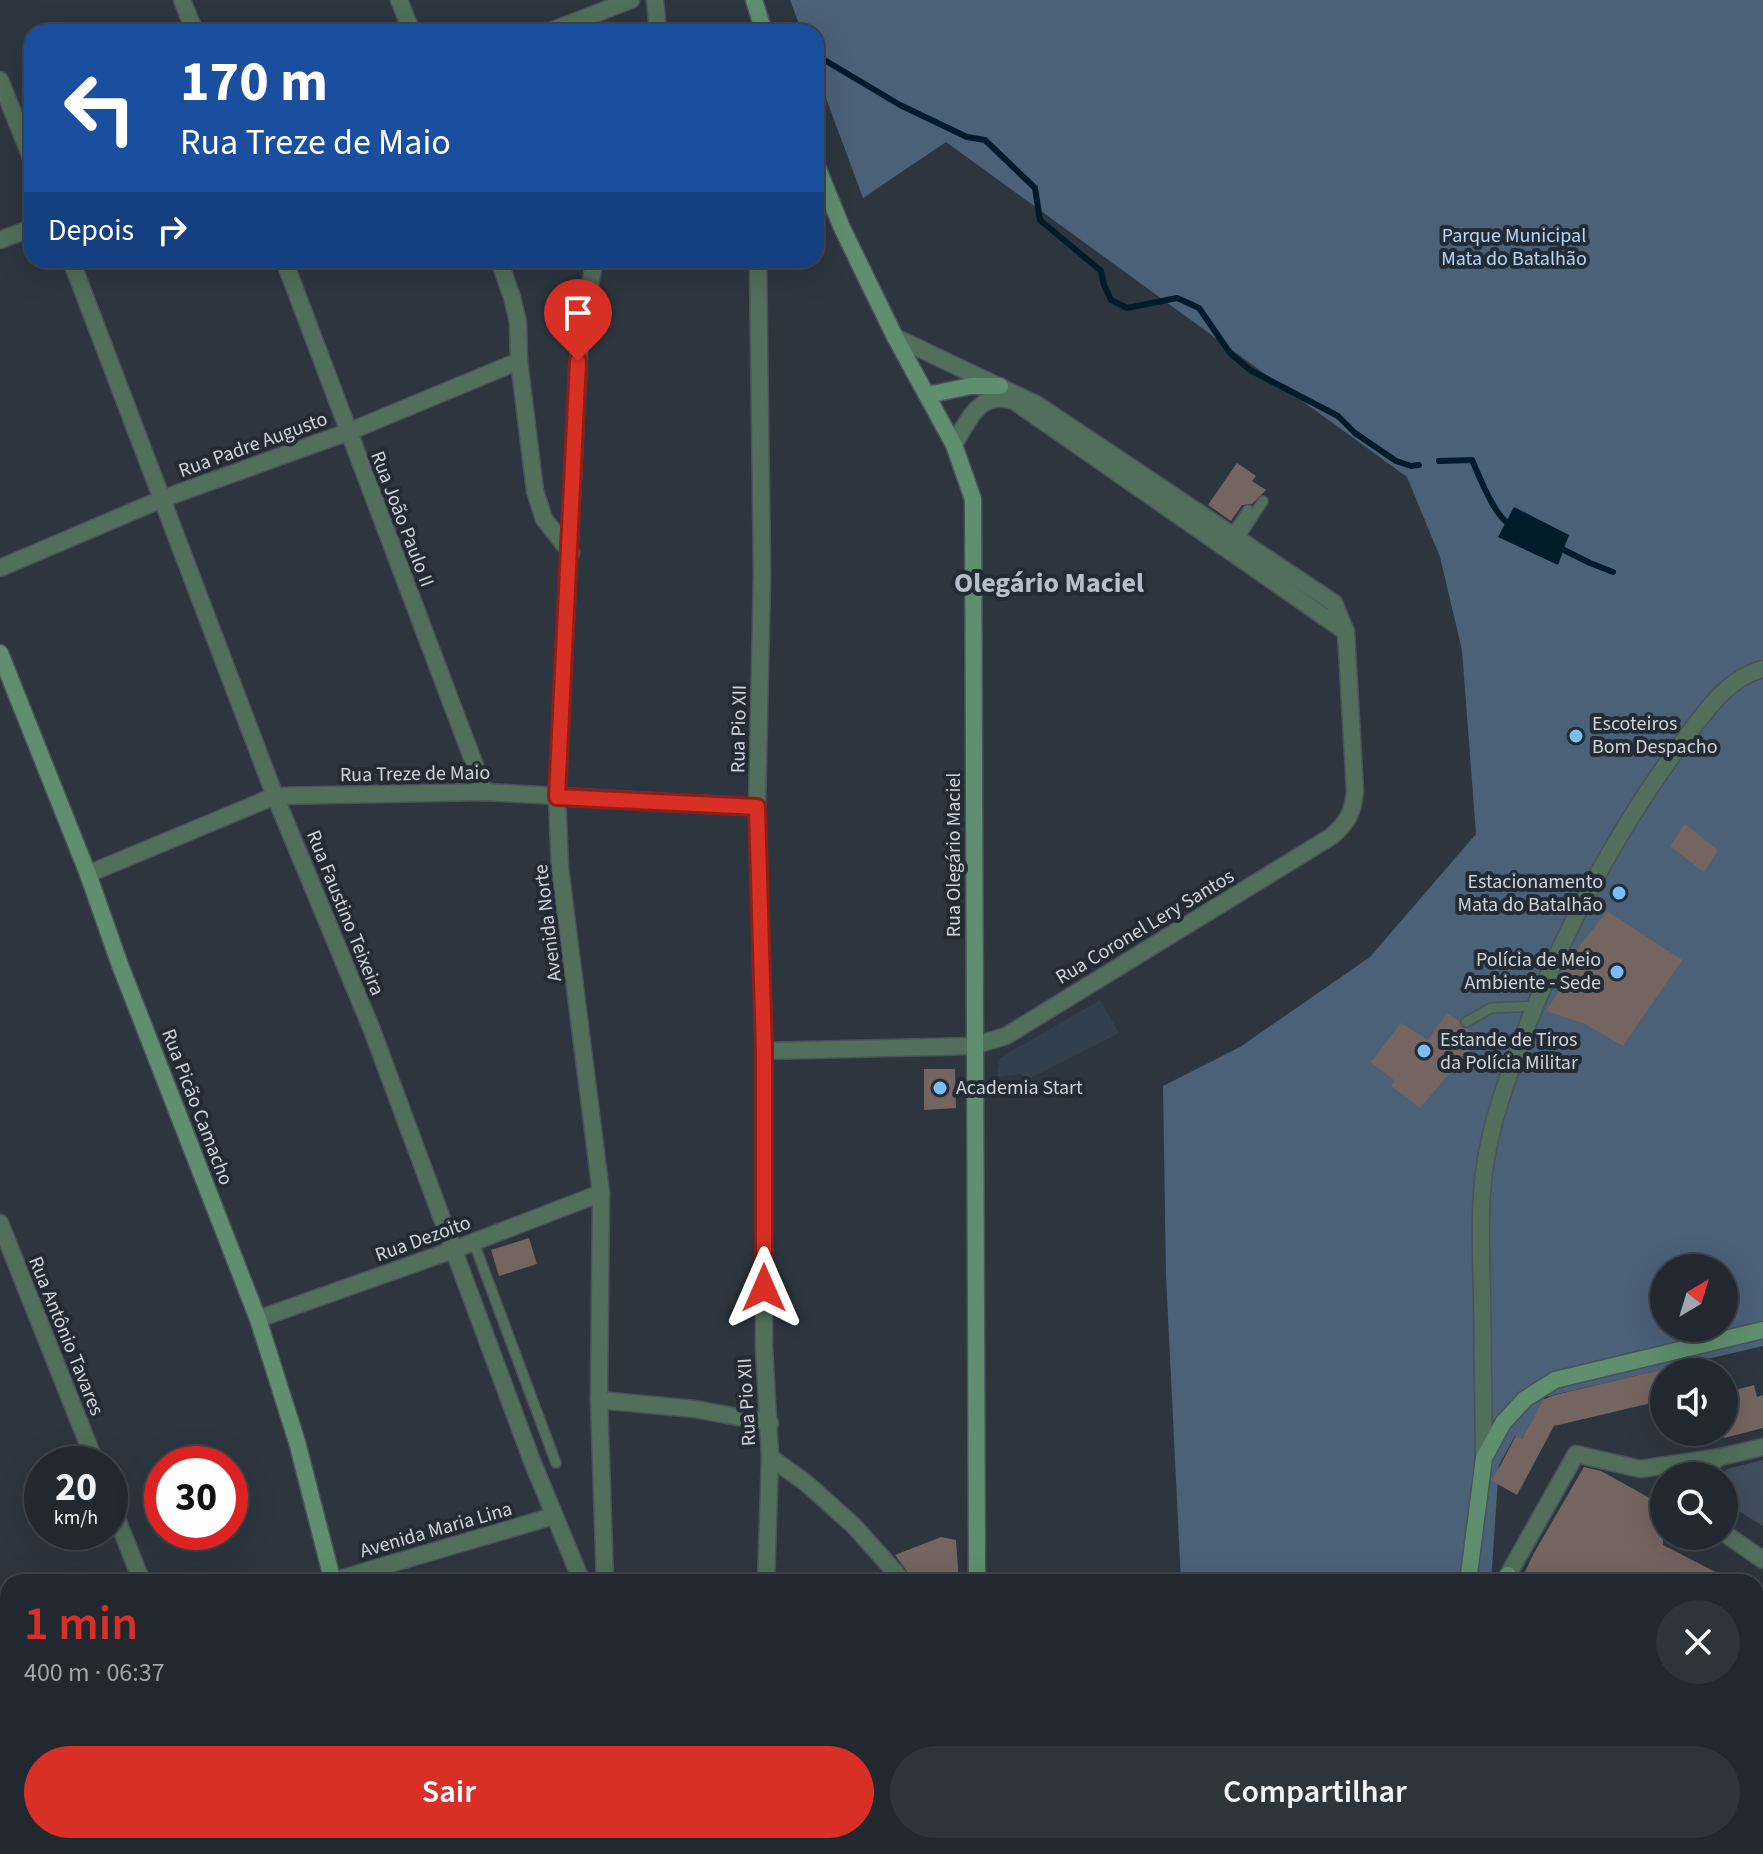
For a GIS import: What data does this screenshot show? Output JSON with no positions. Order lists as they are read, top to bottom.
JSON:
{
  "streets": {
    "street": [
      "Rua Padre Augusto",
      "Rua João Paulo II",
      "Rua Pio XII",
      "Rua Treze de Maio",
      "Rua Olegário Maciel",
      "Rua Faustino Teixeira",
      "Avenida Norte",
      "Rua Coronel Lery Santos",
      "Rua Picão Camacho",
      "Rua Dezoito",
      "Rua Antônio Tavares",
      "Avenida Maria Lina"
    ]
  },
  "crossings": [
    ["Rua Padre Augusto", "Rua João Paulo II"],
    ["Rua Padre Augusto", "Rua Faustino Teixeira"],
    ["Rua João Paulo II", "Rua Treze de Maio"],
    ["Rua Pio XII", "Rua Treze de Maio"],
    ["Rua Pio XII", "Rua Coronel Lery Santos"],
    ["Rua Treze de Maio", "Rua Faustino Teixeira"],
    ["Rua Treze de Maio", "Avenida Norte"],
    ["Rua Treze de Maio", "Rua Picão Camacho"],
    ["Rua Olegário Maciel", "Rua Coronel Lery Santos"],
    ["Rua Faustino Teixeira", "Rua Dezoito"],
    ["Rua Faustino Teixeira", "Avenida Maria Lina"],
    ["Avenida Norte", "Rua Dezoito"],
    ["Rua Picão Camacho", "Rua Dezoito"]
  ],
  "districts": ["Olegário Maciel"],
  "parks": ["Parque Municipal Mata do Batalhão"],
  "places": [
    "Escoteiros Bom Despacho",
    "Estacionamento Mata do Batalhão",
    "Polícia de Meio Ambiente - Sede",
    "Estande de Tiros da Polícia Militar",
    "Academia Start"
  ],
  "north": "top right",
  "page": {
    "turn": ["170 m", "Rua Treze de Maio"],
    "then": "Depois",
    "speed": "20 km/h",
    "limit": "30",
    "heading": ["1 min", "400 m · 06:37"],
    "buttons": ["Sair", "Compartilhar"]
  }
}
